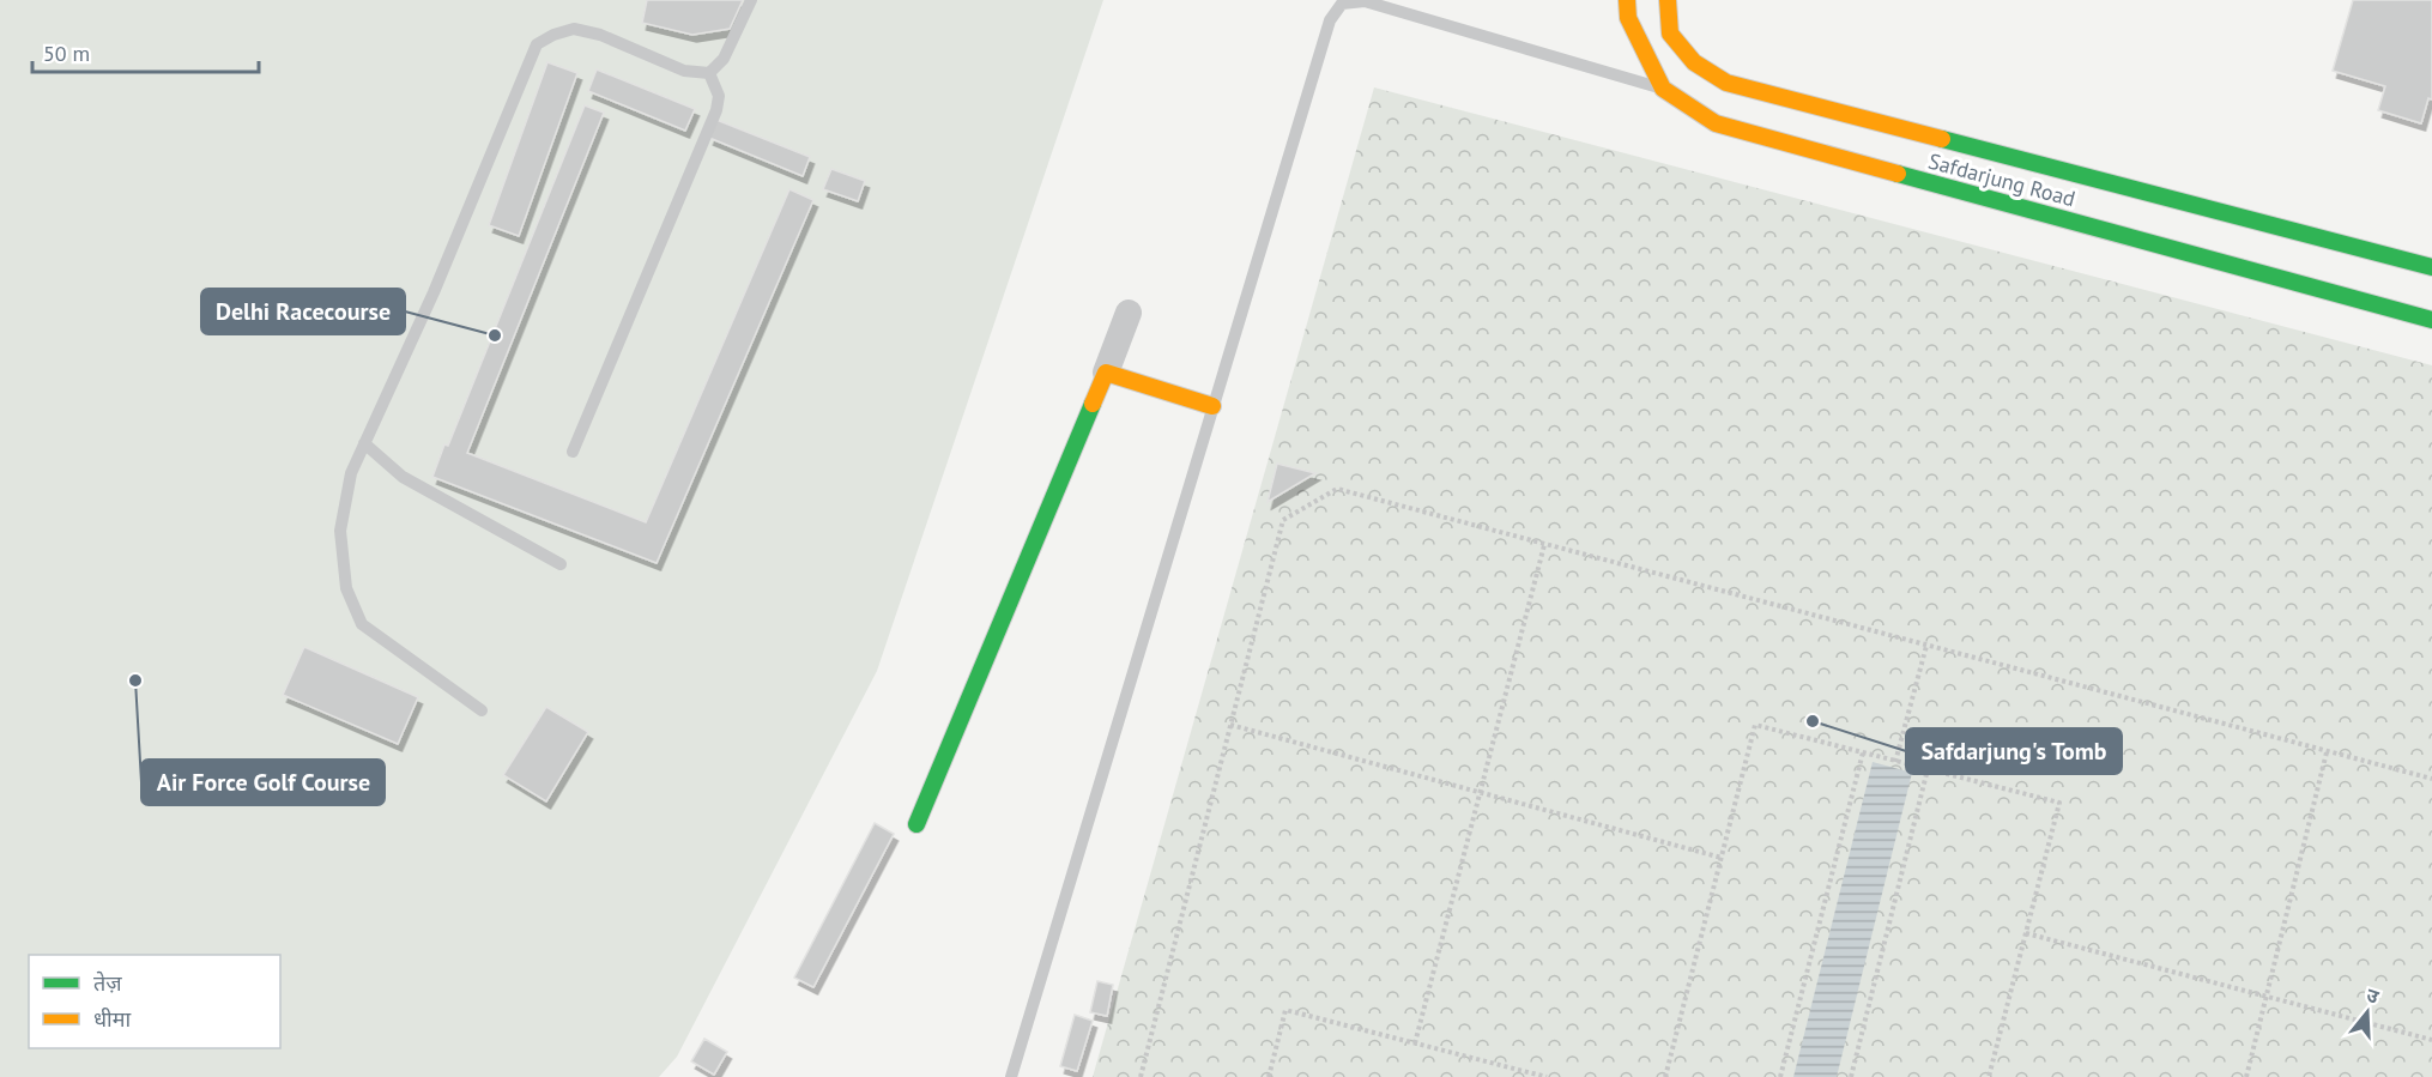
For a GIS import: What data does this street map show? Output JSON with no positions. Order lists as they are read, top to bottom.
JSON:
{
  "streets": {
    "main road": ["Safdarjung Road"]
  },
  "places": ["Delhi Racecourse", "Air Force Golf Course", "Safdarjung's Tomb"],
  "legend": ["तेज़", "धीमा"],
  "scale_bar": "50 m",
  "north": "top"
}
